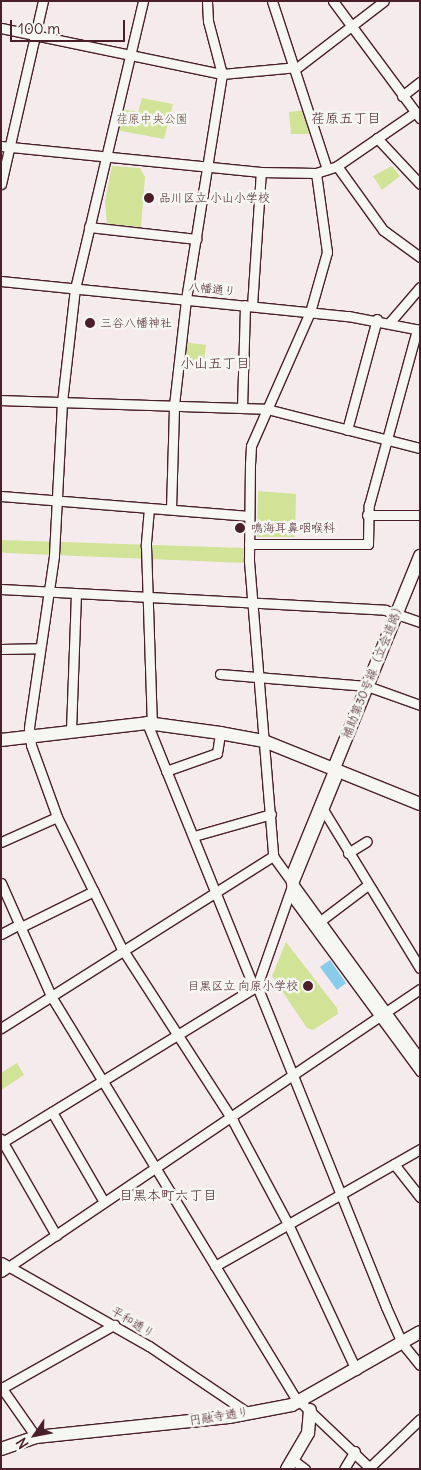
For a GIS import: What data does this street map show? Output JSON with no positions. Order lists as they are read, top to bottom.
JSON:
{
  "streets": {
    "street": [
      "八幡通り",
      "補助第30号線（立会道路）",
      "平和通り",
      "円融寺通り"
    ]
  },
  "crossings": [
    ["平和通り", "円融寺通り"]
  ],
  "districts": ["荏原五丁目", "小山五丁目", "目黒本町六丁目"],
  "parks": ["荏原中央公園"],
  "places": [
    "品川区立 小山小学校",
    "三谷八幡神社",
    "鳴海耳鼻咽喉科",
    "目黒区立 向原小学校"
  ],
  "scale_bar": "100 m",
  "north": "bottom left"
}
